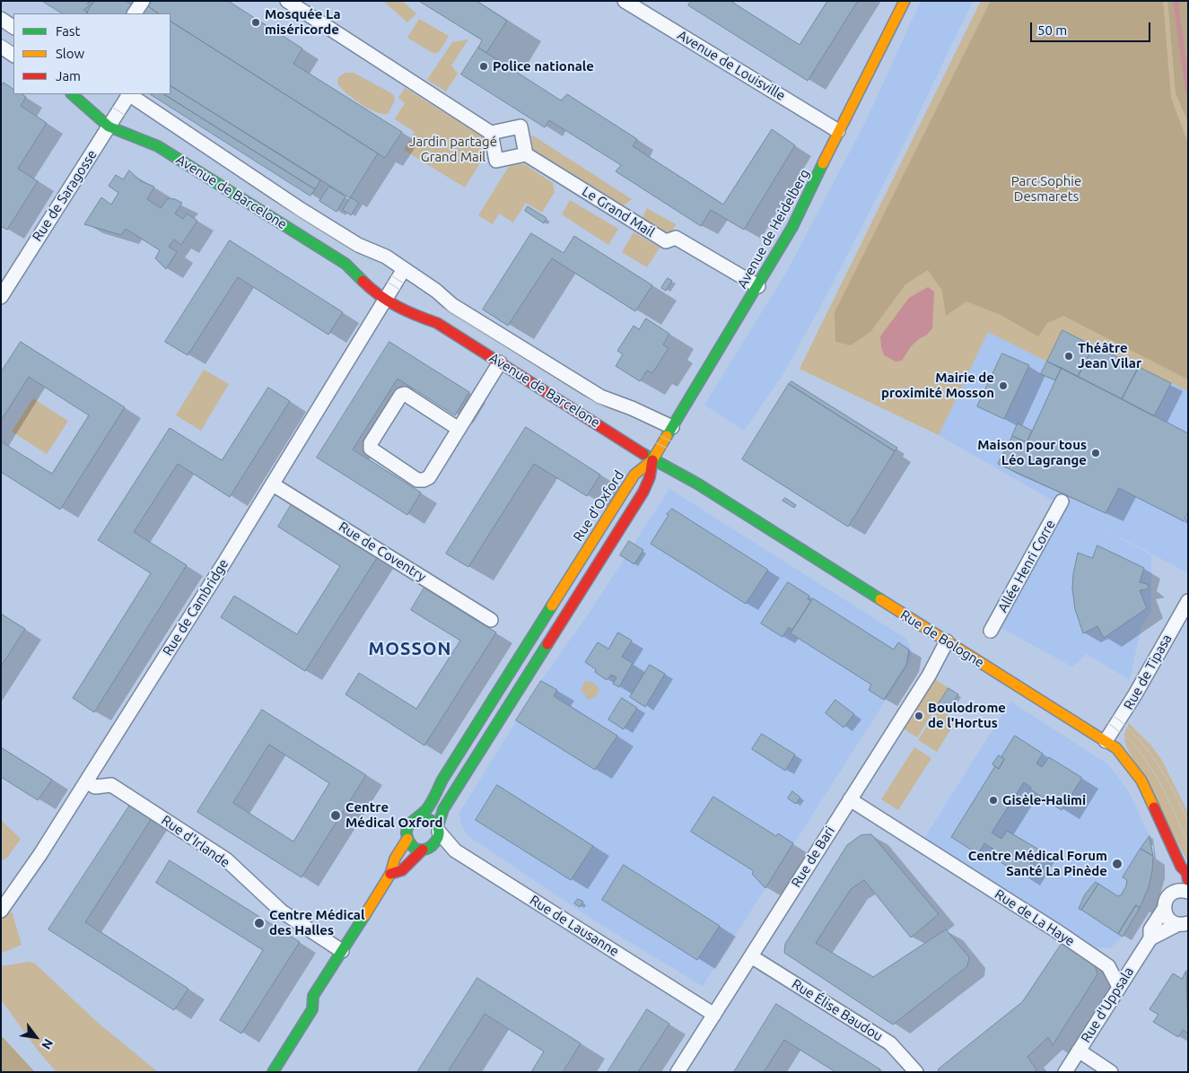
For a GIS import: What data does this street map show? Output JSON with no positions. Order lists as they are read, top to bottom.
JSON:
{
  "streets": {
    "street": [
      "Avenue de Louisville",
      "Avenue de Barcelone",
      "Rue de Saragosse",
      "Le Grand Mail",
      "Avenue de Heidelberg",
      "Rue d'Oxford",
      "Rue de Coventry",
      "Allée Henri Corre",
      "Rue de Cambridge",
      "Rue de Bologne",
      "Rue de Tipasa",
      "Rue d'Irlande",
      "Rue de Bari",
      "Rue de La Haye",
      "Rue de Lausanne",
      "Rue d'Uppsala",
      "Rue Élise Baudou"
    ]
  },
  "crossings": [
    ["Avenue de Louisville", "Avenue de Heidelberg"],
    ["Avenue de Barcelone", "Rue de Saragosse"],
    ["Avenue de Barcelone", "Avenue de Heidelberg"],
    ["Avenue de Barcelone", "Rue d'Oxford"],
    ["Avenue de Barcelone", "Rue de Cambridge"],
    ["Avenue de Barcelone", "Rue de Bologne"],
    ["Le Grand Mail", "Avenue de Heidelberg"],
    ["Avenue de Heidelberg", "Rue d'Oxford"],
    ["Avenue de Heidelberg", "Rue de Bologne"],
    ["Rue d'Oxford", "Rue de Bologne"],
    ["Rue d'Oxford", "Rue d'Irlande"],
    ["Rue d'Oxford", "Rue de Lausanne"],
    ["Rue de Coventry", "Rue de Cambridge"],
    ["Rue de Cambridge", "Rue d'Irlande"],
    ["Rue de Bologne", "Rue de Tipasa"],
    ["Rue de Bologne", "Rue de Bari"],
    ["Rue de Bari", "Rue de La Haye"],
    ["Rue de Bari", "Rue de Lausanne"],
    ["Rue de Bari", "Rue Élise Baudou"],
    ["Rue de La Haye", "Rue d'Uppsala"]
  ],
  "districts": ["MOSSON"],
  "parks": ["Jardin partagé Grand Mail", "Parc Sophie Desmarets"],
  "places": [
    "Mosquée La miséricorde",
    "Police nationale",
    "Théâtre Jean Vilar",
    "Mairie de proximité Mosson",
    "Maison pour tous Léo Lagrange",
    "Boulodrome de l'Hortus",
    "Gisèle-Halimi",
    "Centre Médical Oxford",
    "Centre Médical Forum Santé La Pinède",
    "Centre Médical des Halles"
  ],
  "legend": ["Fast", "Slow", "Jam"],
  "scale_bar": "50 m",
  "north": "bottom right"
}
